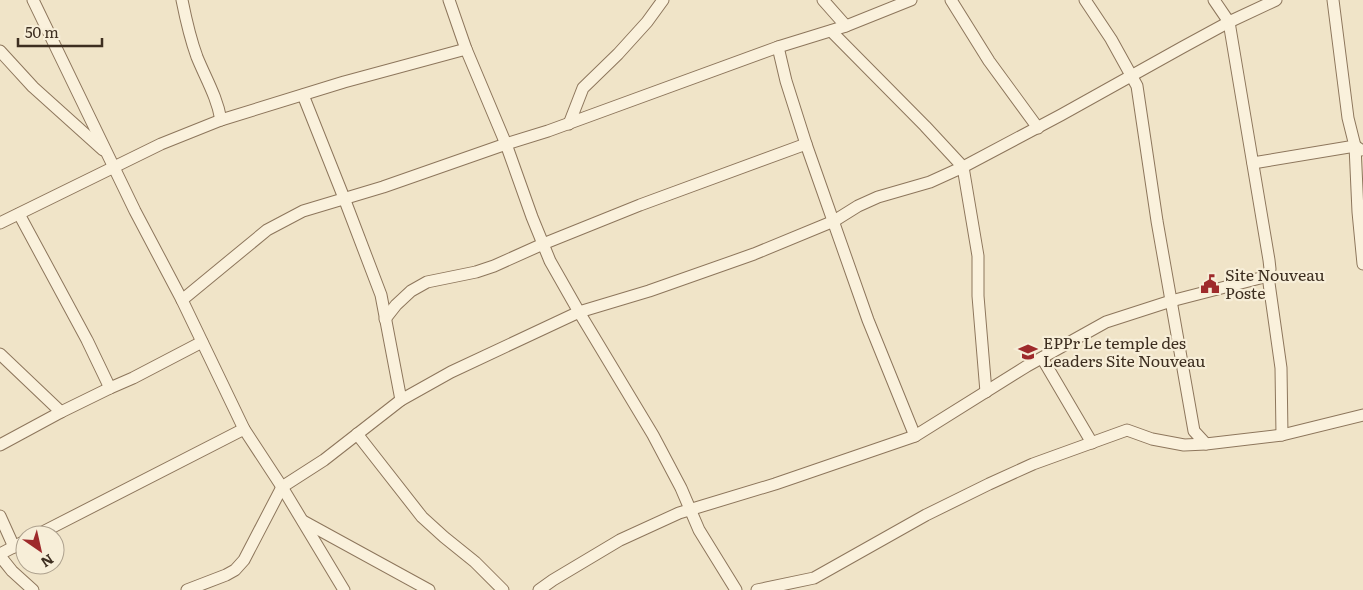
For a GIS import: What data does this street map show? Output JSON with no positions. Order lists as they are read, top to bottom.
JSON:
{
  "places": {
    "public building": ["Site Nouveau Poste"],
    "school or university": ["EPPr Le temple des Leaders Site Nouveau"]
  },
  "scale_bar": "50 m",
  "north": "bottom right"
}
